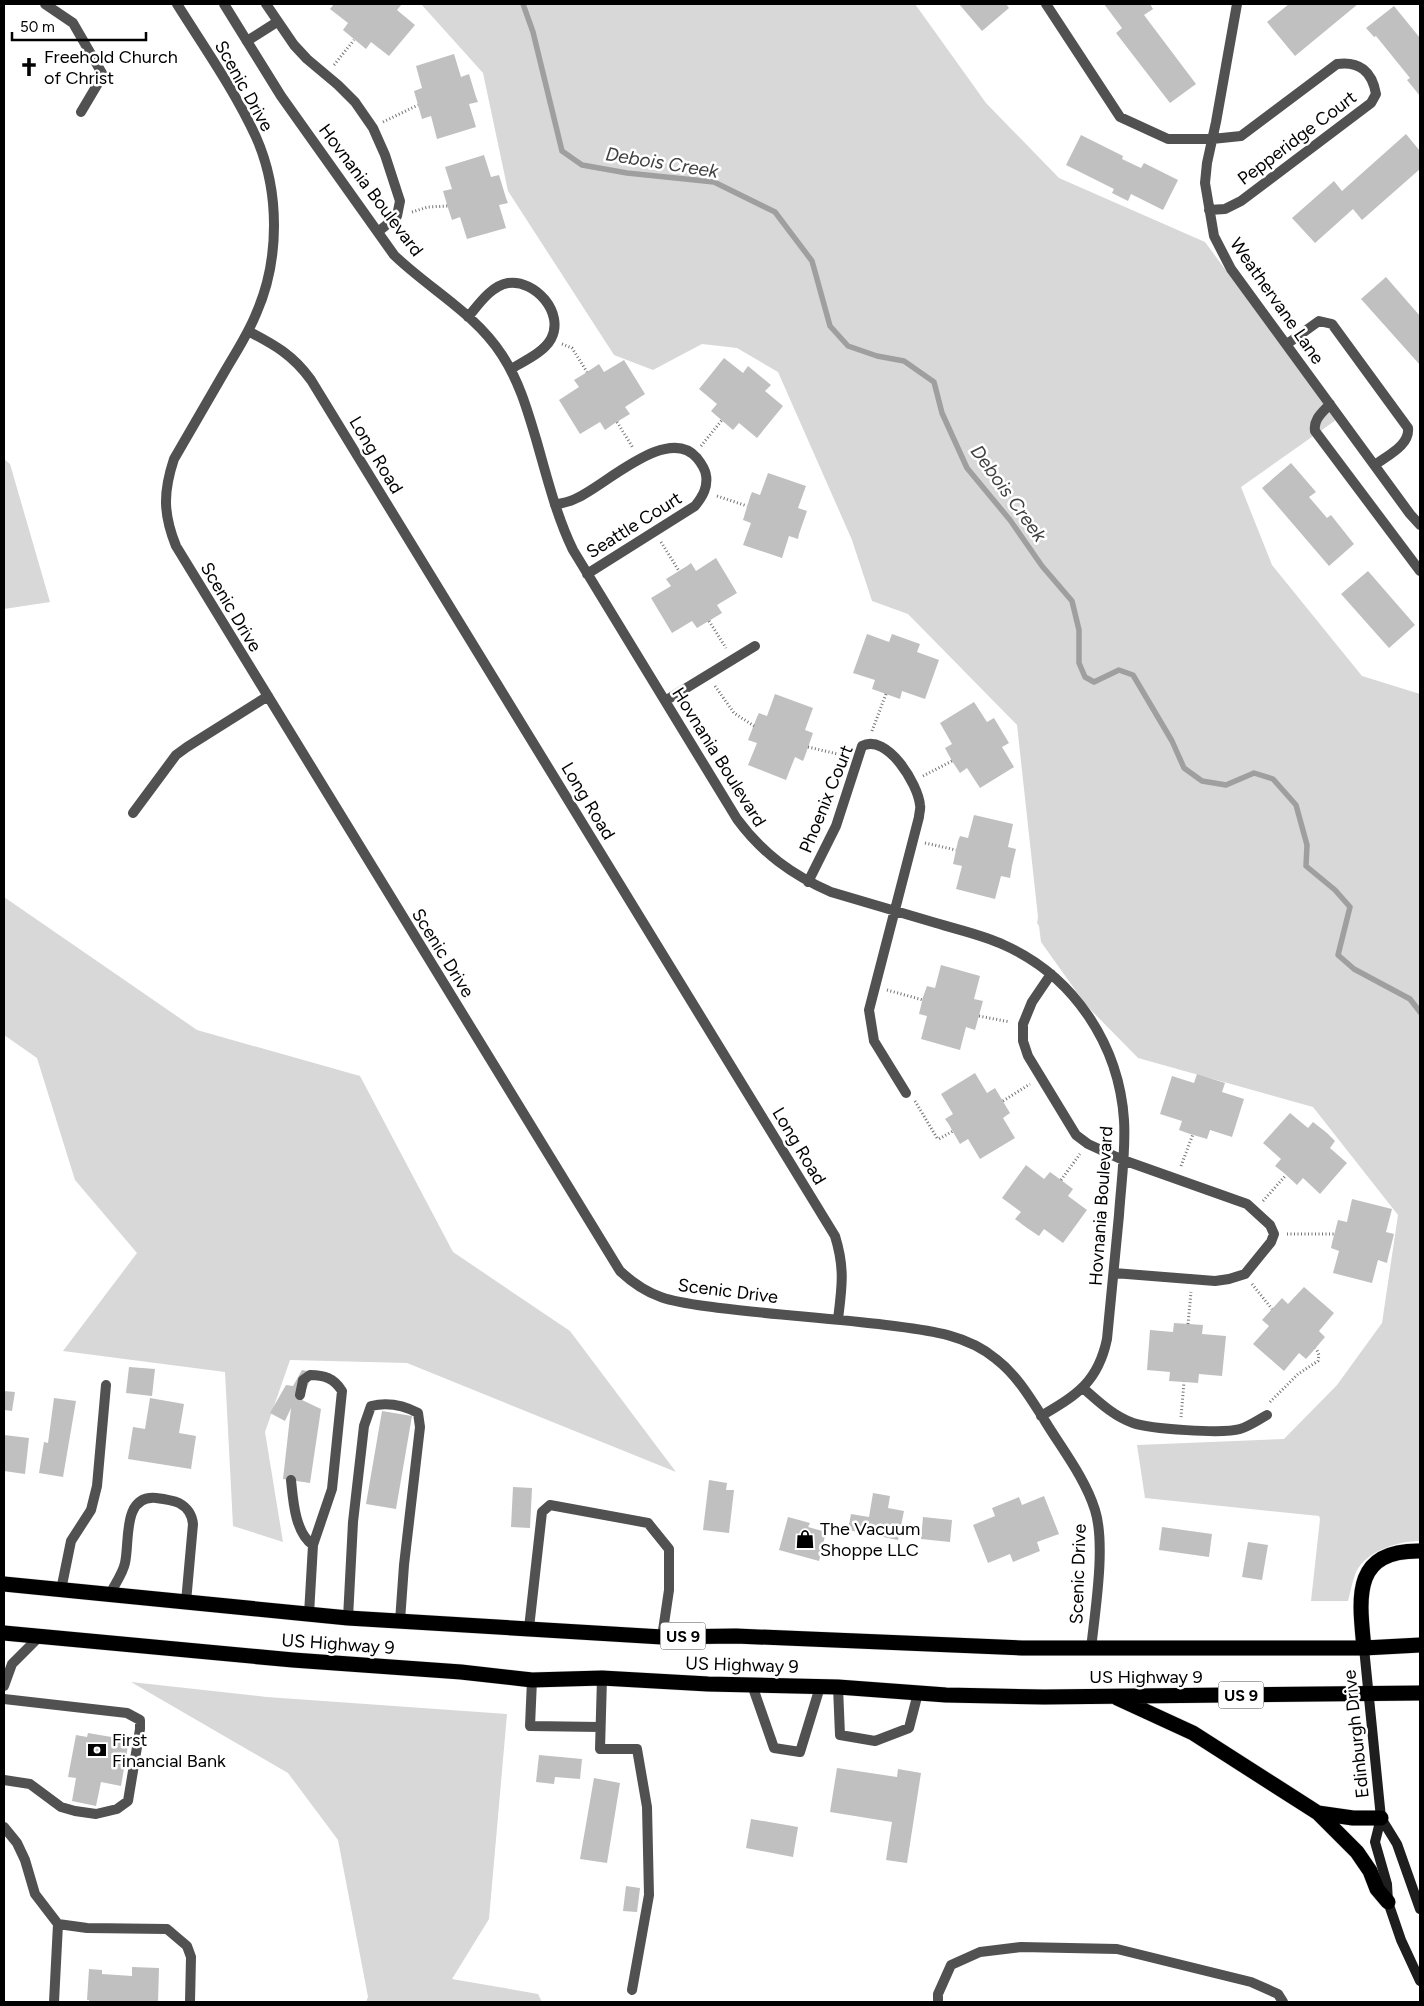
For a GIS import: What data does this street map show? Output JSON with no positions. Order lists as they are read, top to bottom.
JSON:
{
  "streets": {
    "highway": ["US 9", "US Highway 9"],
    "main road": ["Edinburgh Drive"],
    "street": [
      "Scenic Drive",
      "Pepperidge Court",
      "Hovnania Boulevard",
      "Weathervane Lane",
      "Long Road",
      "Seattle Court",
      "Phoenix Court"
    ]
  },
  "crossings": [
    ["Scenic Drive", "Hovnania Boulevard"],
    ["Scenic Drive", "Long Road"],
    ["Scenic Drive", "US Highway 9"],
    ["Pepperidge Court", "Weathervane Lane"],
    ["Hovnania Boulevard", "Seattle Court"],
    ["Hovnania Boulevard", "Phoenix Court"],
    ["US Highway 9", "Edinburgh Drive"]
  ],
  "water": ["Debois Creek"],
  "places": {
    "church": ["Freehold Church of Christ"],
    "shop": ["The Vacuum Shoppe LLC"],
    "bank": ["First Financial Bank"]
  },
  "scale_bar": "50 m"
}
